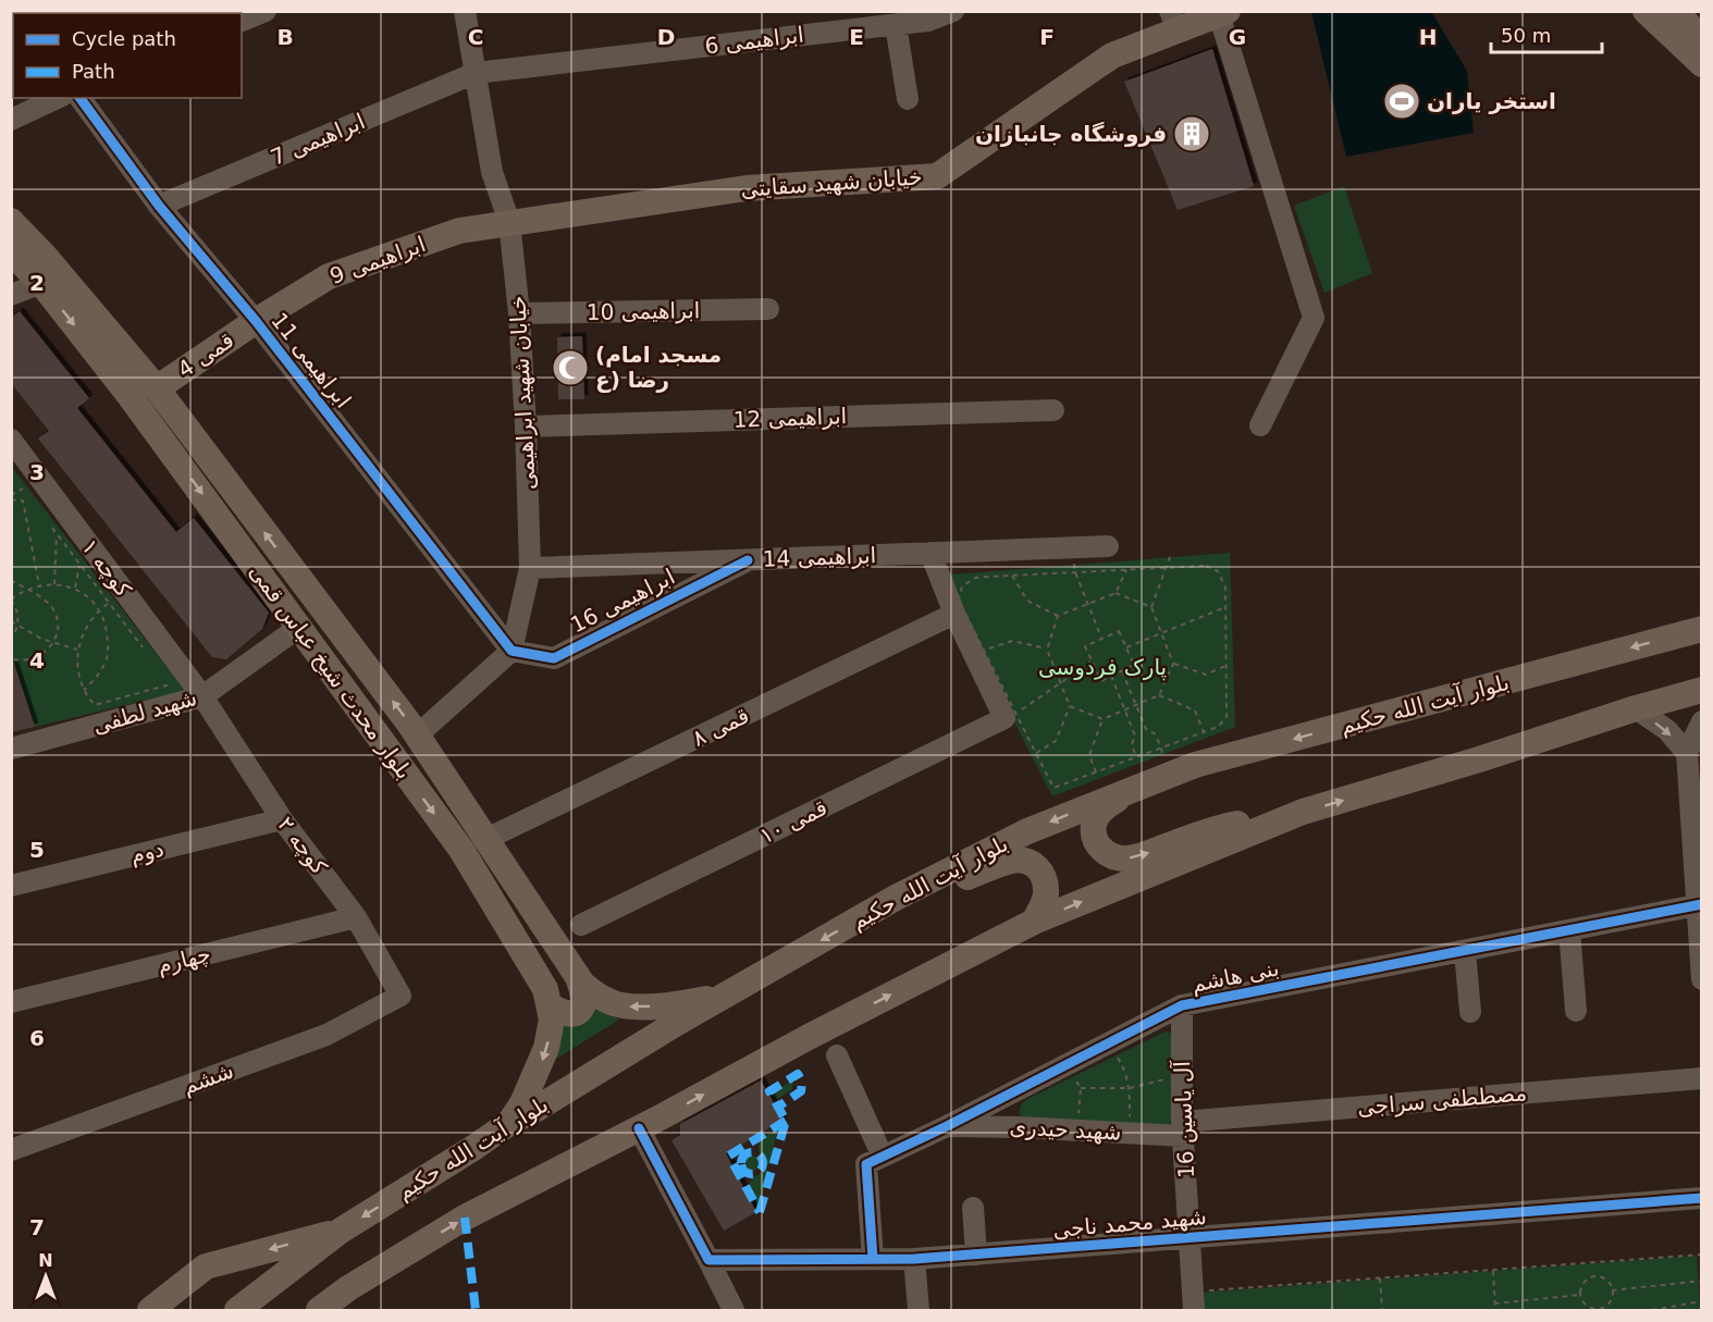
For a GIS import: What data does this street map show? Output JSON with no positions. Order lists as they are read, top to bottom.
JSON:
{
  "streets": {
    "main road": [
      "خیابان شهید سقایتی",
      "ابراهیمی 9",
      "قمی 4",
      "بلوار محدث شیخ عباس قمی",
      "بلوار آیت الله حکیم"
    ],
    "street": [
      "ابراهیمی 6",
      "ابراهیمی 7",
      "ابراهیمی 10",
      "ابراهیمی 11",
      "خیابان شهید ابراهیمی",
      "ابراهیمی 12",
      "ابراهیمی 14",
      "کوچه ۱",
      "ابراهیمی 16",
      "شهید لطفی",
      "قمی ۸",
      "قمی ۱۰",
      "کوچه ۲",
      "دوم",
      "چهارم",
      "بنی هاشم",
      "ششم",
      "مصططفی سراجی",
      "آل یاسین 16",
      "شهید حیدری",
      "شهید محمد ناجی"
    ]
  },
  "crossings": [
    ["ابراهیمی 6", "ابراهیمی 7"],
    ["ابراهیمی 6", "خیابان شهید ابراهیمی"],
    ["ابراهیمی 7", "ابراهیمی 11"],
    ["ابراهیمی 7", "خیابان شهید ابراهیمی"],
    ["خیابان شهید سقایتی", "ابراهیمی 9"],
    ["خیابان شهید سقایتی", "خیابان شهید ابراهیمی"],
    ["ابراهیمی 9", "قمی 4"],
    ["ابراهیمی 9", "ابراهیمی 11"],
    ["ابراهیمی 9", "خیابان شهید ابراهیمی"],
    ["ابراهیمی 10", "خیابان شهید ابراهیمی"],
    ["قمی 4", "ابراهیمی 11"],
    ["قمی 4", "بلوار محدث شیخ عباس قمی"],
    ["ابراهیمی 11", "خیابان شهید ابراهیمی"],
    ["ابراهیمی 11", "ابراهیمی 16"],
    ["خیابان شهید ابراهیمی", "ابراهیمی 12"],
    ["خیابان شهید ابراهیمی", "ابراهیمی 14"],
    ["خیابان شهید ابراهیمی", "ابراهیمی 16"],
    ["ابراهیمی 14", "ابراهیمی 16"],
    ["کوچه ۱", "شهید لطفی"],
    ["کوچه ۱", "کوچه ۲"],
    ["بلوار محدث شیخ عباس قمی", "بلوار آیت الله حکیم"],
    ["بلوار محدث شیخ عباس قمی", "شهید لطفی"],
    ["بلوار محدث شیخ عباس قمی", "قمی ۸"],
    ["شهید لطفی", "کوچه ۲"],
    ["کوچه ۲", "دوم"],
    ["کوچه ۲", "چهارم"],
    ["کوچه ۲", "ششم"],
    ["بنی هاشم", "آل یاسین 16"],
    ["بنی هاشم", "شهید حیدری"],
    ["مصططفی سراجی", "آل یاسین 16"],
    ["مصططفی سراجی", "شهید حیدری"],
    ["آل یاسین 16", "شهید حیدری"],
    ["آل یاسین 16", "شهید محمد ناجی"]
  ],
  "parks": ["پارک فردوسی"],
  "places": {
    "sports": ["استخر یاران"],
    "building": ["فروشگاه جانبازان"],
    "mosque": ["(مسجد امام رضا (ع"]
  },
  "legend": ["Cycle path", "Path"],
  "scale_bar": "50 m",
  "north": "top",
  "grid": {
    "columns": [
      "B",
      "C",
      "D",
      "E",
      "F",
      "G",
      "H"
    ],
    "rows": [
      "2",
      "3",
      "4",
      "5",
      "6",
      "7"
    ]
  }
}
